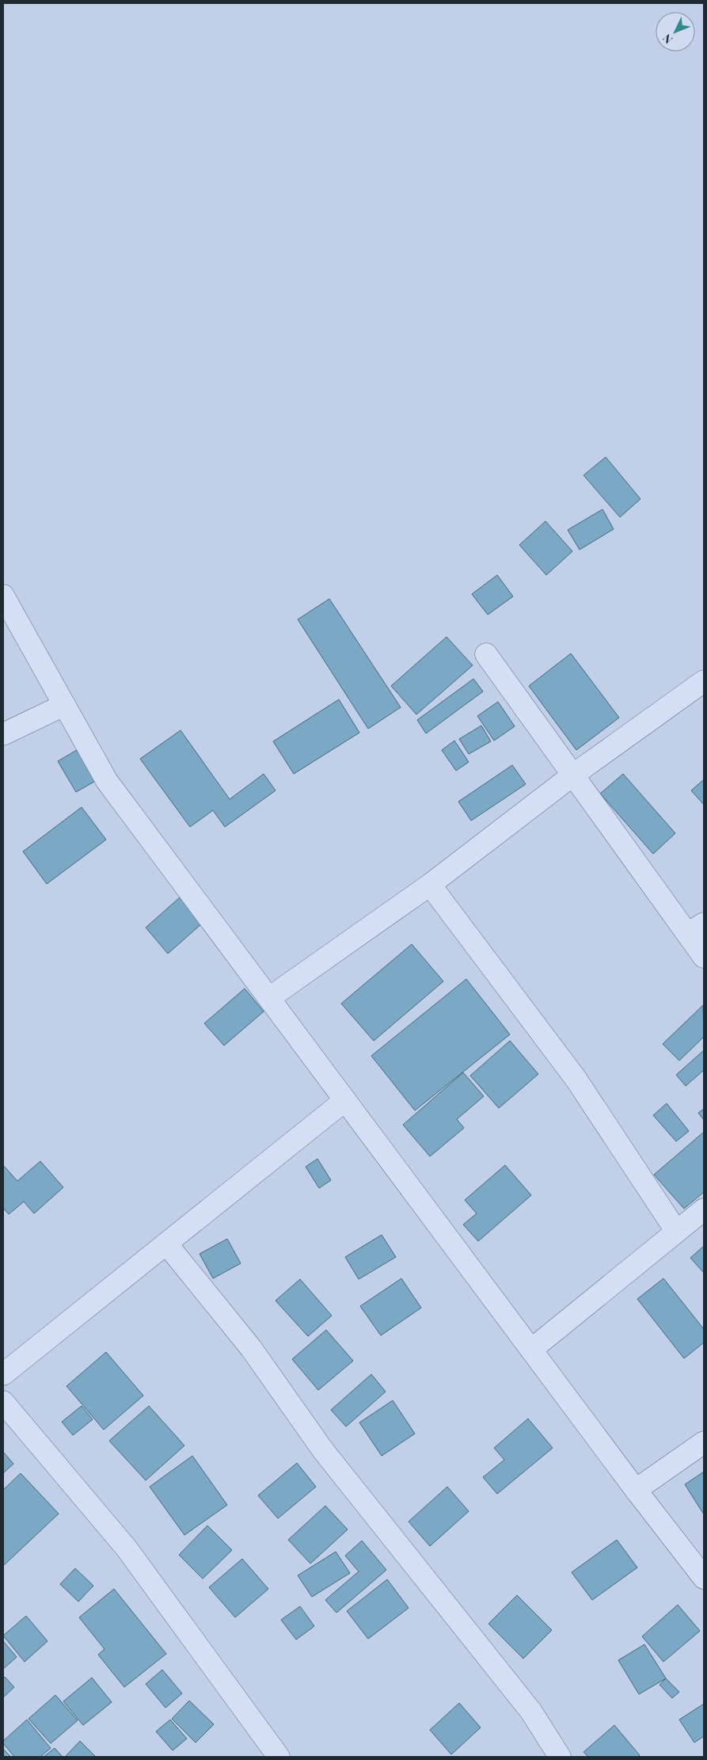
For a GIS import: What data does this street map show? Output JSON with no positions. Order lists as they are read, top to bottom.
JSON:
{
  "north": "bottom left"
}
